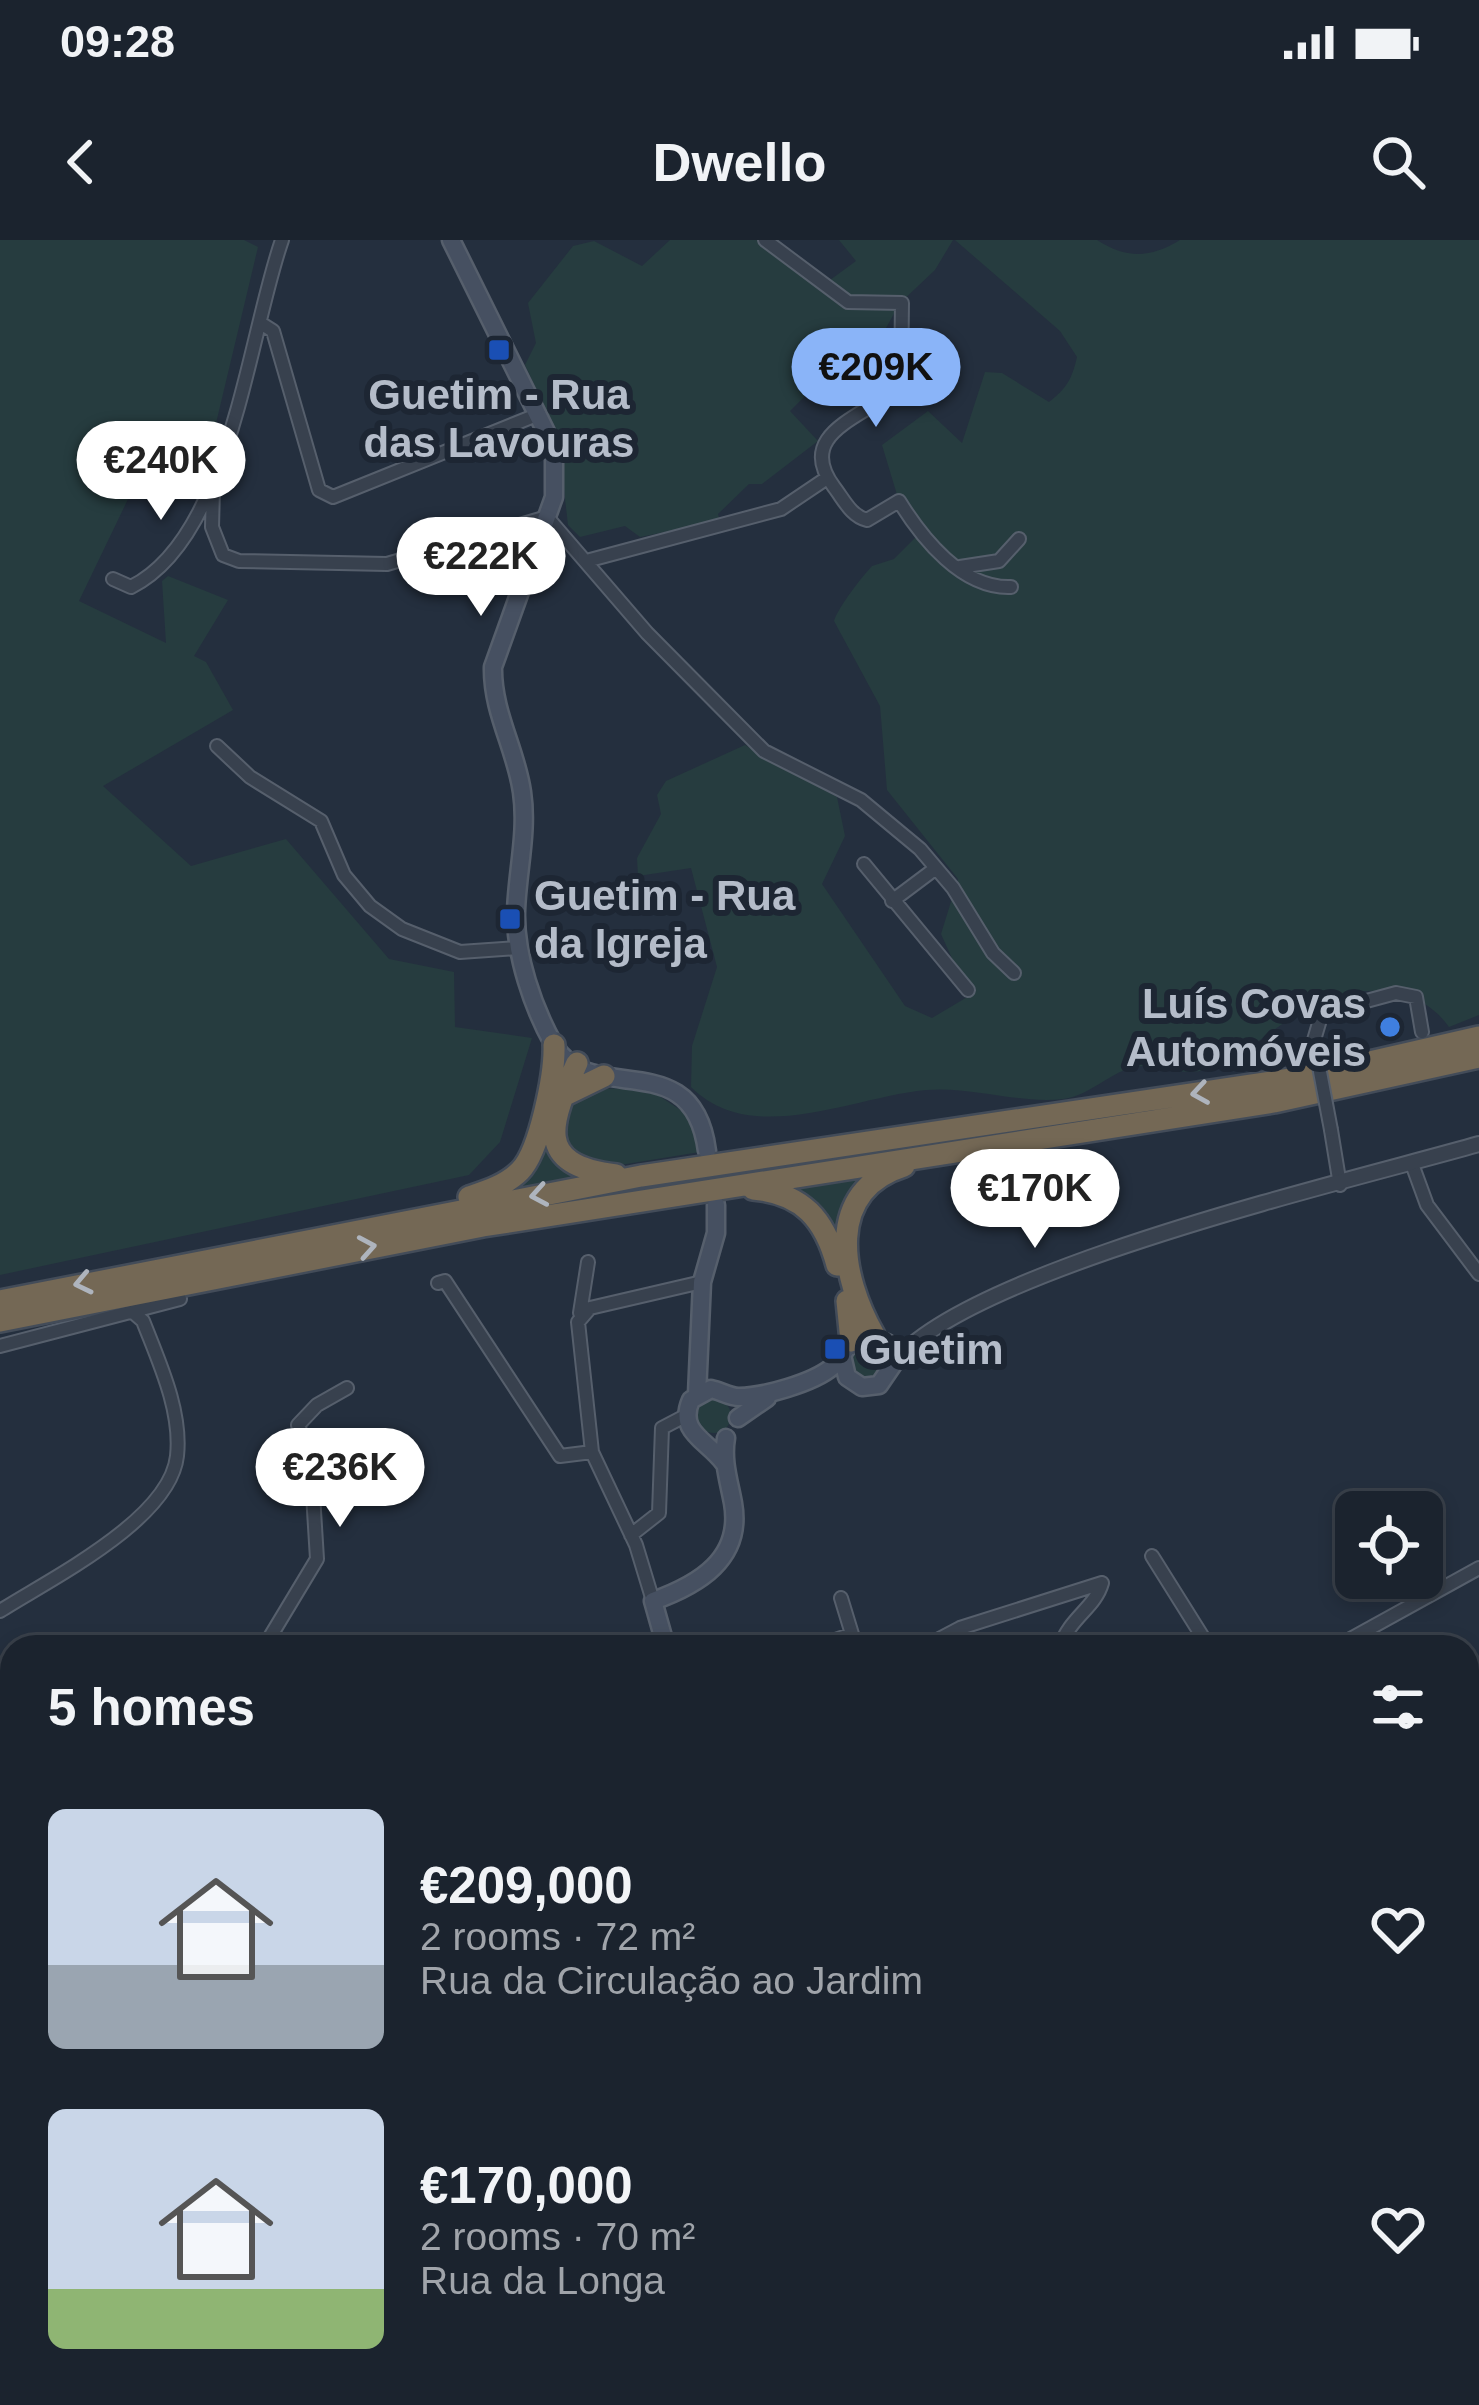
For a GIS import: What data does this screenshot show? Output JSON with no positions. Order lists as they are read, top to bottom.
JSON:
{
  "places": {
    "transit": ["Guetim - Rua das Lavouras", "Guetim - Rua da Igreja", "Guetim"],
    "other": ["Luís Covas Automóveis"]
  },
  "page": {
    "status": "09:28",
    "header": "Dwello",
    "price": [
      "€209K",
      "€240K",
      "€222K",
      "€170K",
      "€236K"
    ],
    "heading": "5 homes",
    "list": [
      {
        "name": "€209,000",
        "note": "2 rooms · 72 m² · Rua da Circulação ao Jardim"
      },
      {
        "name": "€170,000",
        "note": "2 rooms · 70 m² · Rua da Longa"
      }
    ]
  }
}
